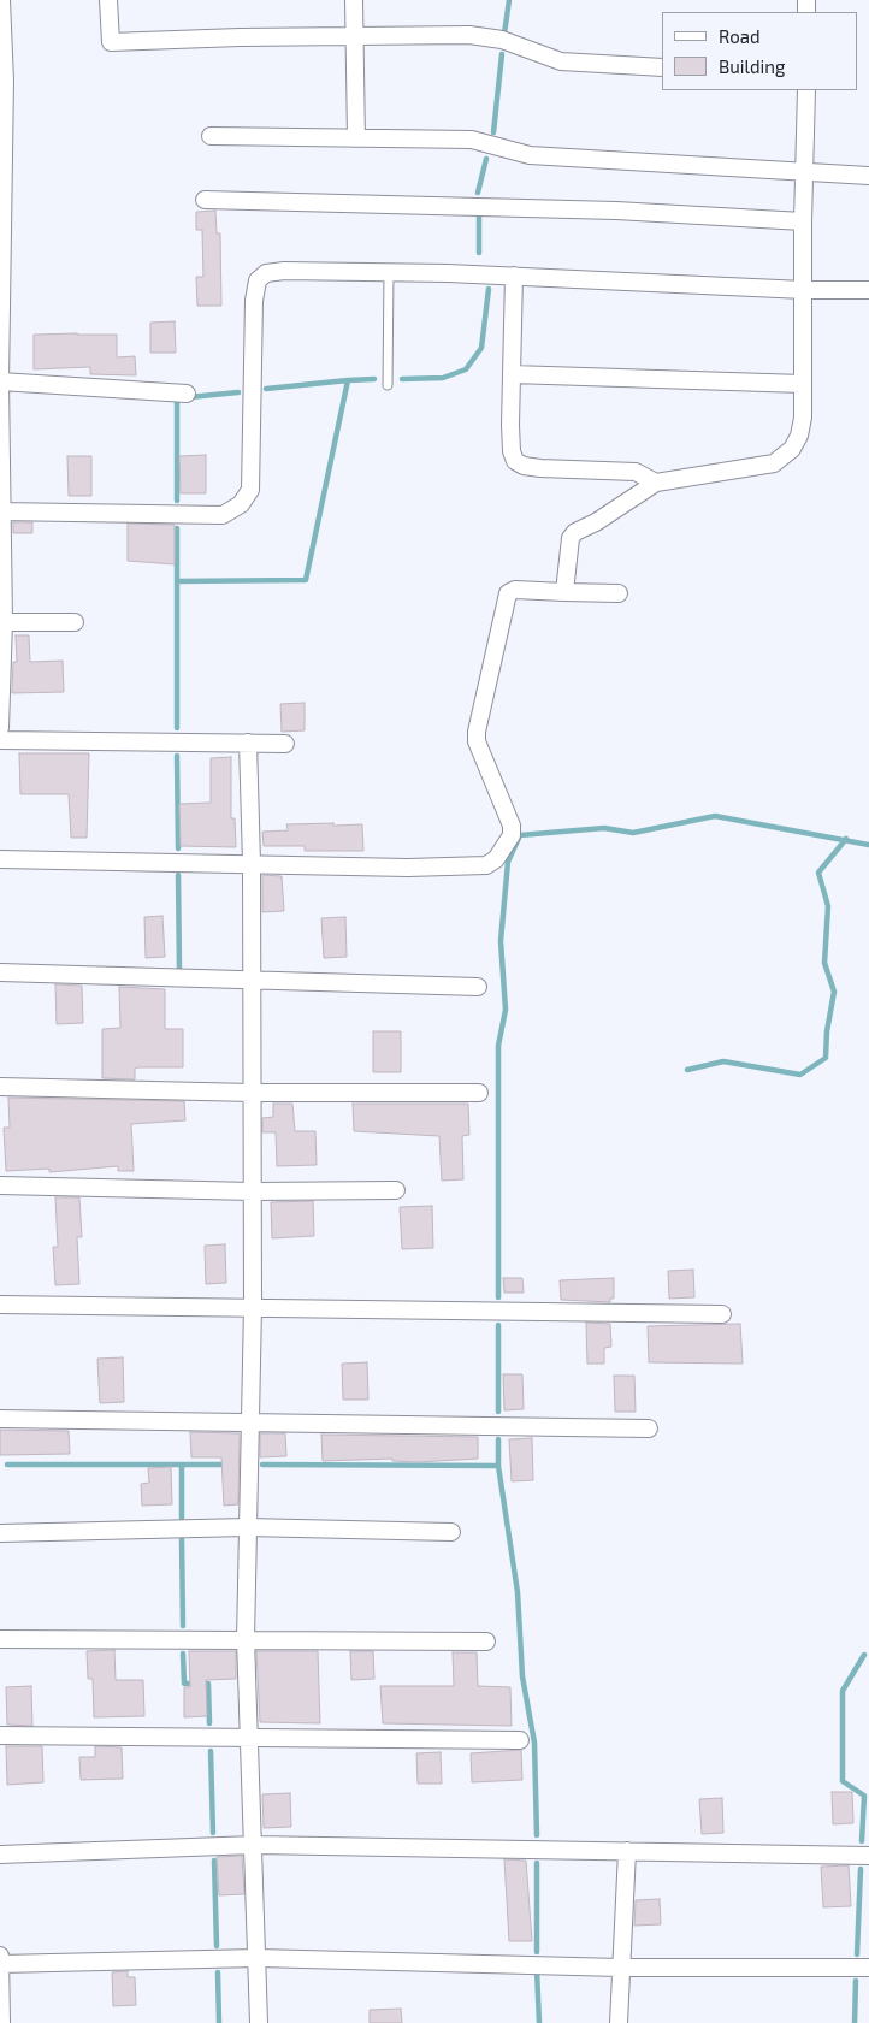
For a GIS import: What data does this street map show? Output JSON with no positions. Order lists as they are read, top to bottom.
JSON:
{
  "legend": ["Road", "Building"]
}
